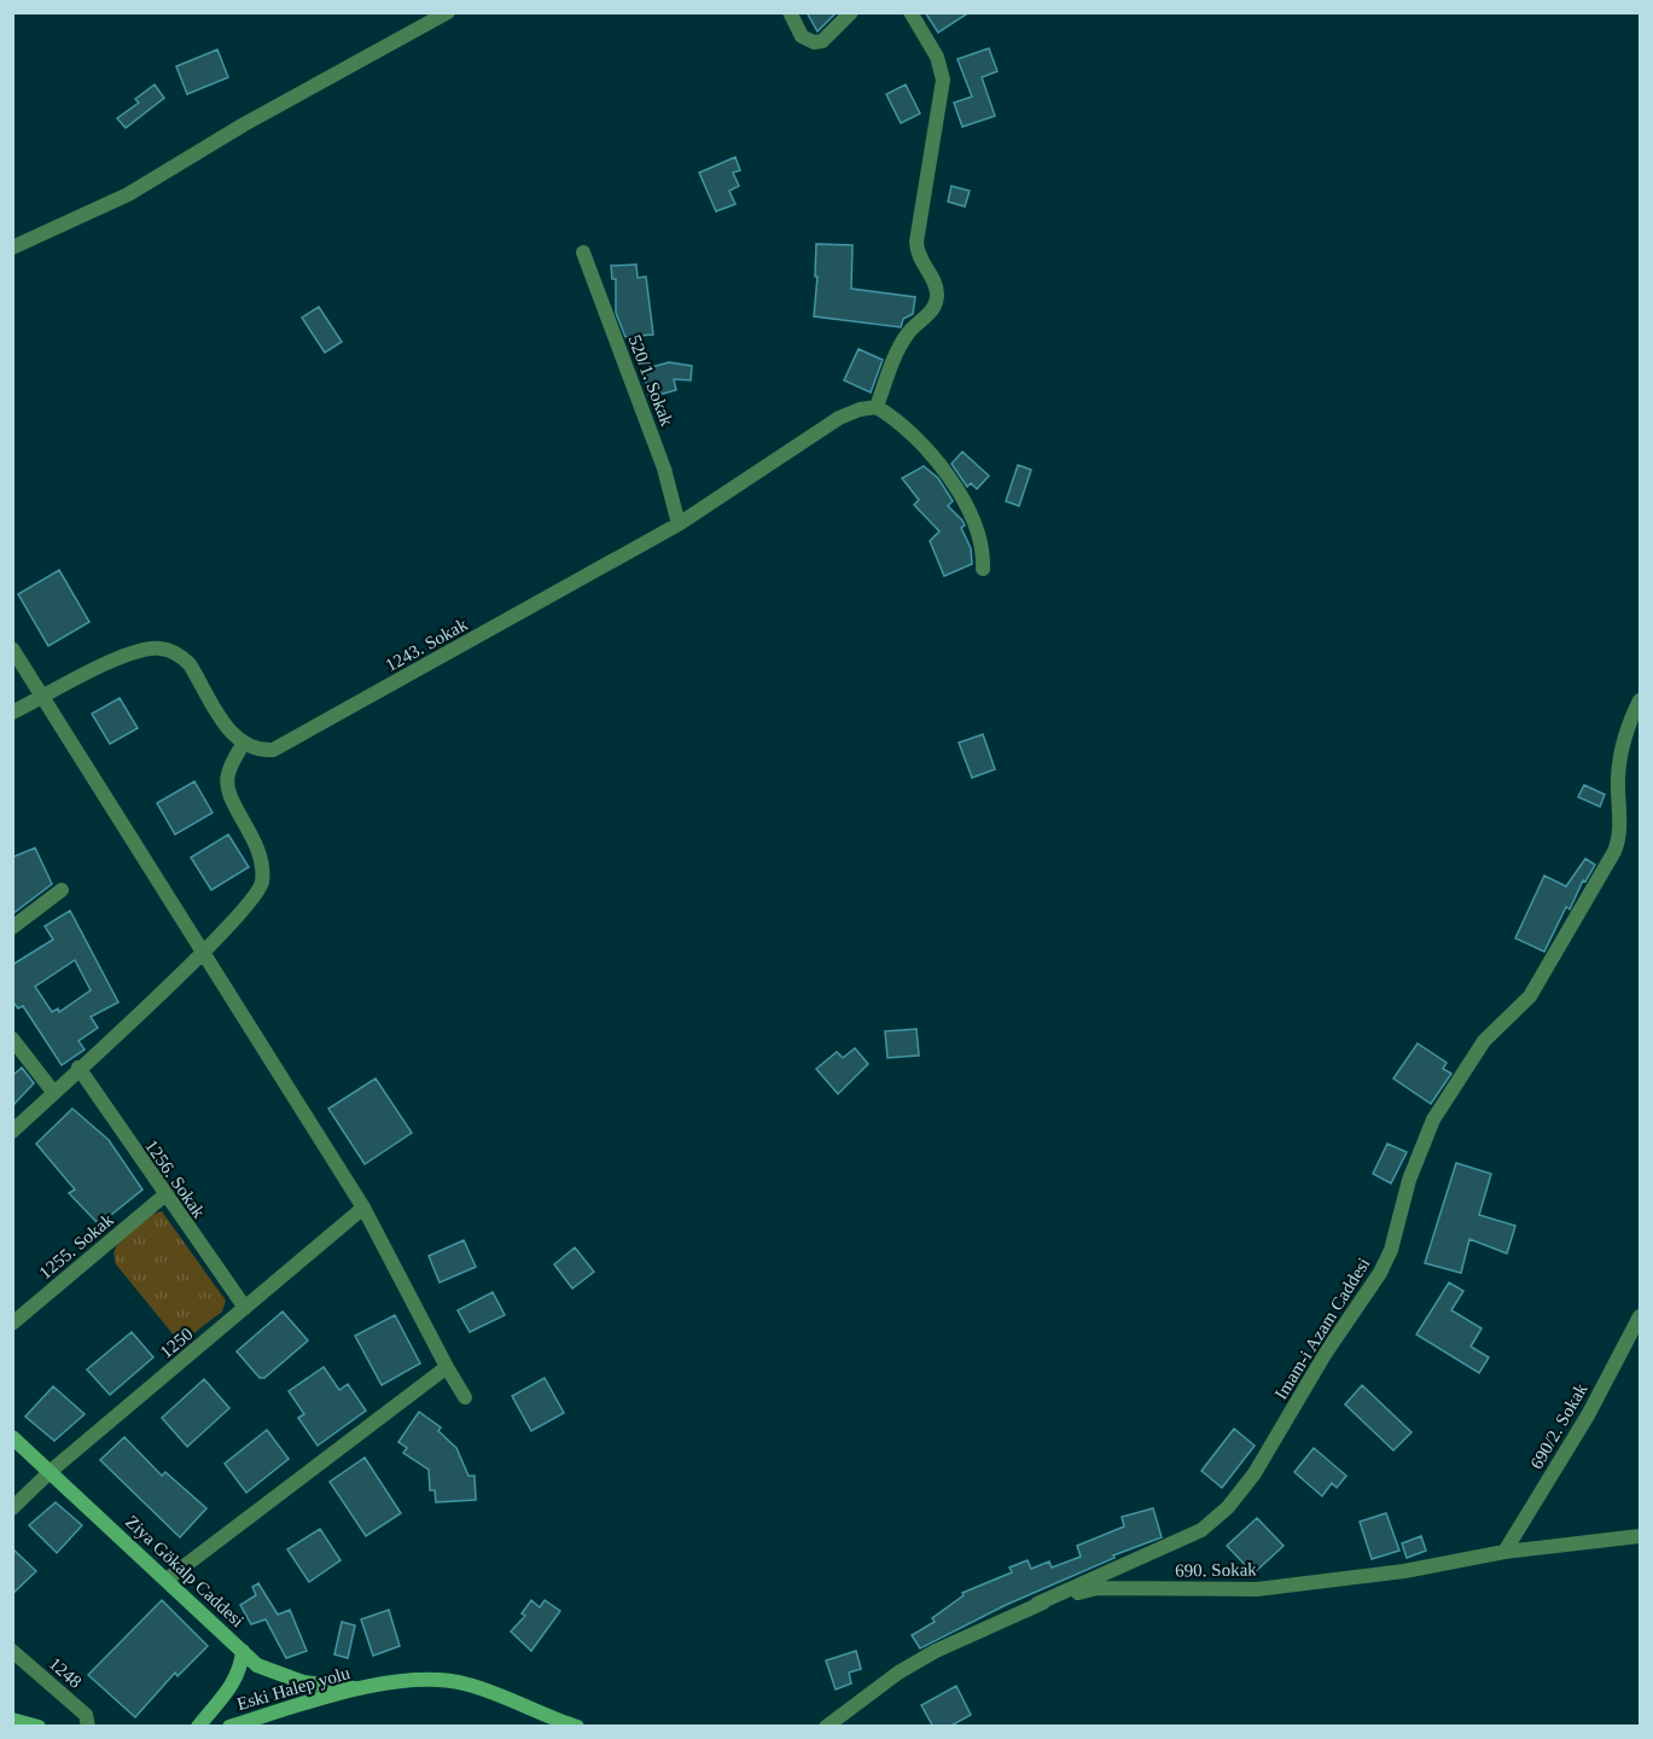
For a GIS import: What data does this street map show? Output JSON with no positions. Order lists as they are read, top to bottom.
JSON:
{
  "streets": {
    "street": [
      "520/1. Sokak",
      "1243. Sokak",
      "1256. Sokak",
      "1255. Sokak",
      "Imam-i Azam Caddesi",
      "1250",
      "690/2. Sokak",
      "690. Sokak",
      "Ziya Gökalp Caddesi",
      "1248",
      "Eski Halep yolu"
    ]
  },
  "crossings": [
    ["520/1. Sokak", "1243. Sokak"],
    ["1256. Sokak", "1255. Sokak"],
    ["1256. Sokak", "1250"],
    ["Imam-i Azam Caddesi", "690. Sokak"],
    ["1250", "Ziya Gökalp Caddesi"],
    ["690/2. Sokak", "690. Sokak"],
    ["Ziya Gökalp Caddesi", "Eski Halep yolu"]
  ]
}
